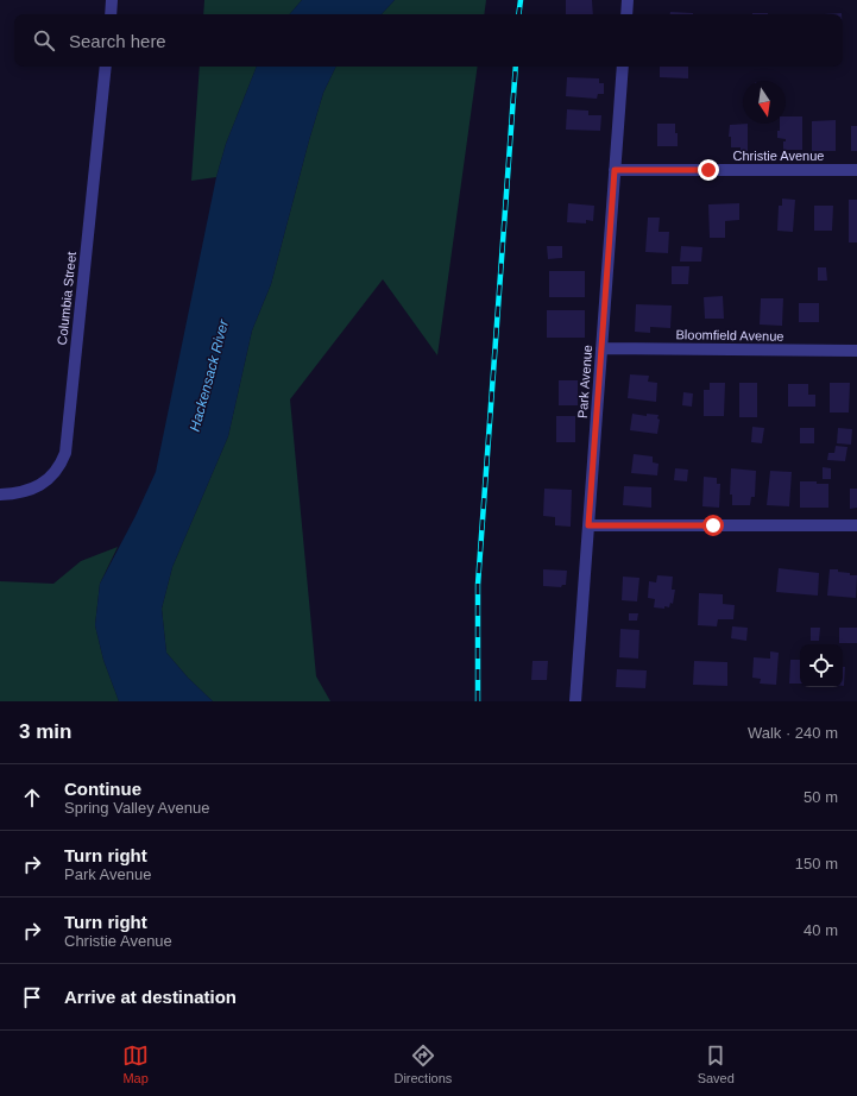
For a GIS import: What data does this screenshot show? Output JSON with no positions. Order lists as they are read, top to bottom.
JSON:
{
  "streets": {
    "street": [
      "Christie Avenue",
      "Columbia Street",
      "Bloomfield Avenue",
      "Park Avenue"
    ]
  },
  "crossings": [
    ["Christie Avenue", "Park Avenue"],
    ["Bloomfield Avenue", "Park Avenue"]
  ],
  "water": ["Hackensack River"],
  "north": "bottom",
  "page": {
    "search": "Search here",
    "heading": ["3 min", "Walk · 240 m"],
    "list": [
      ["Continue", "Spring Valley Avenue", "50 m"],
      ["Turn right", "Park Avenue", "150 m"],
      ["Turn right", "Christie Avenue", "40 m"],
      "Arrive at destination"
    ],
    "nav": ["Map", "Directions", "Saved"]
  }
}
